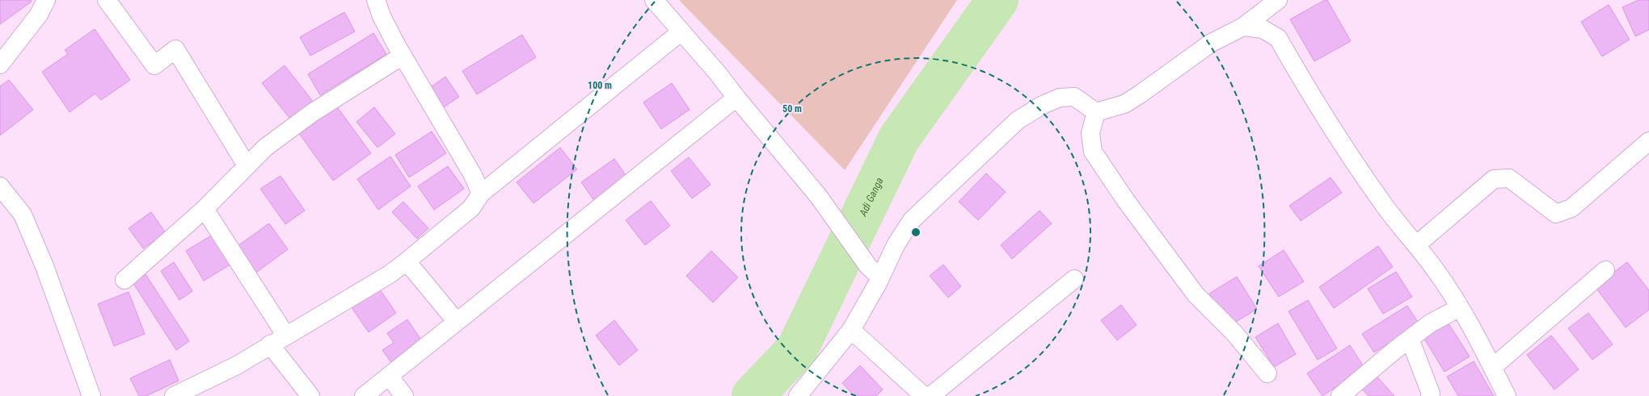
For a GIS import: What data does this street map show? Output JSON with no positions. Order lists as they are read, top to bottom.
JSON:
{
  "water": ["Adi Ganga"],
  "rings": ["100 m", "50 m"]
}
